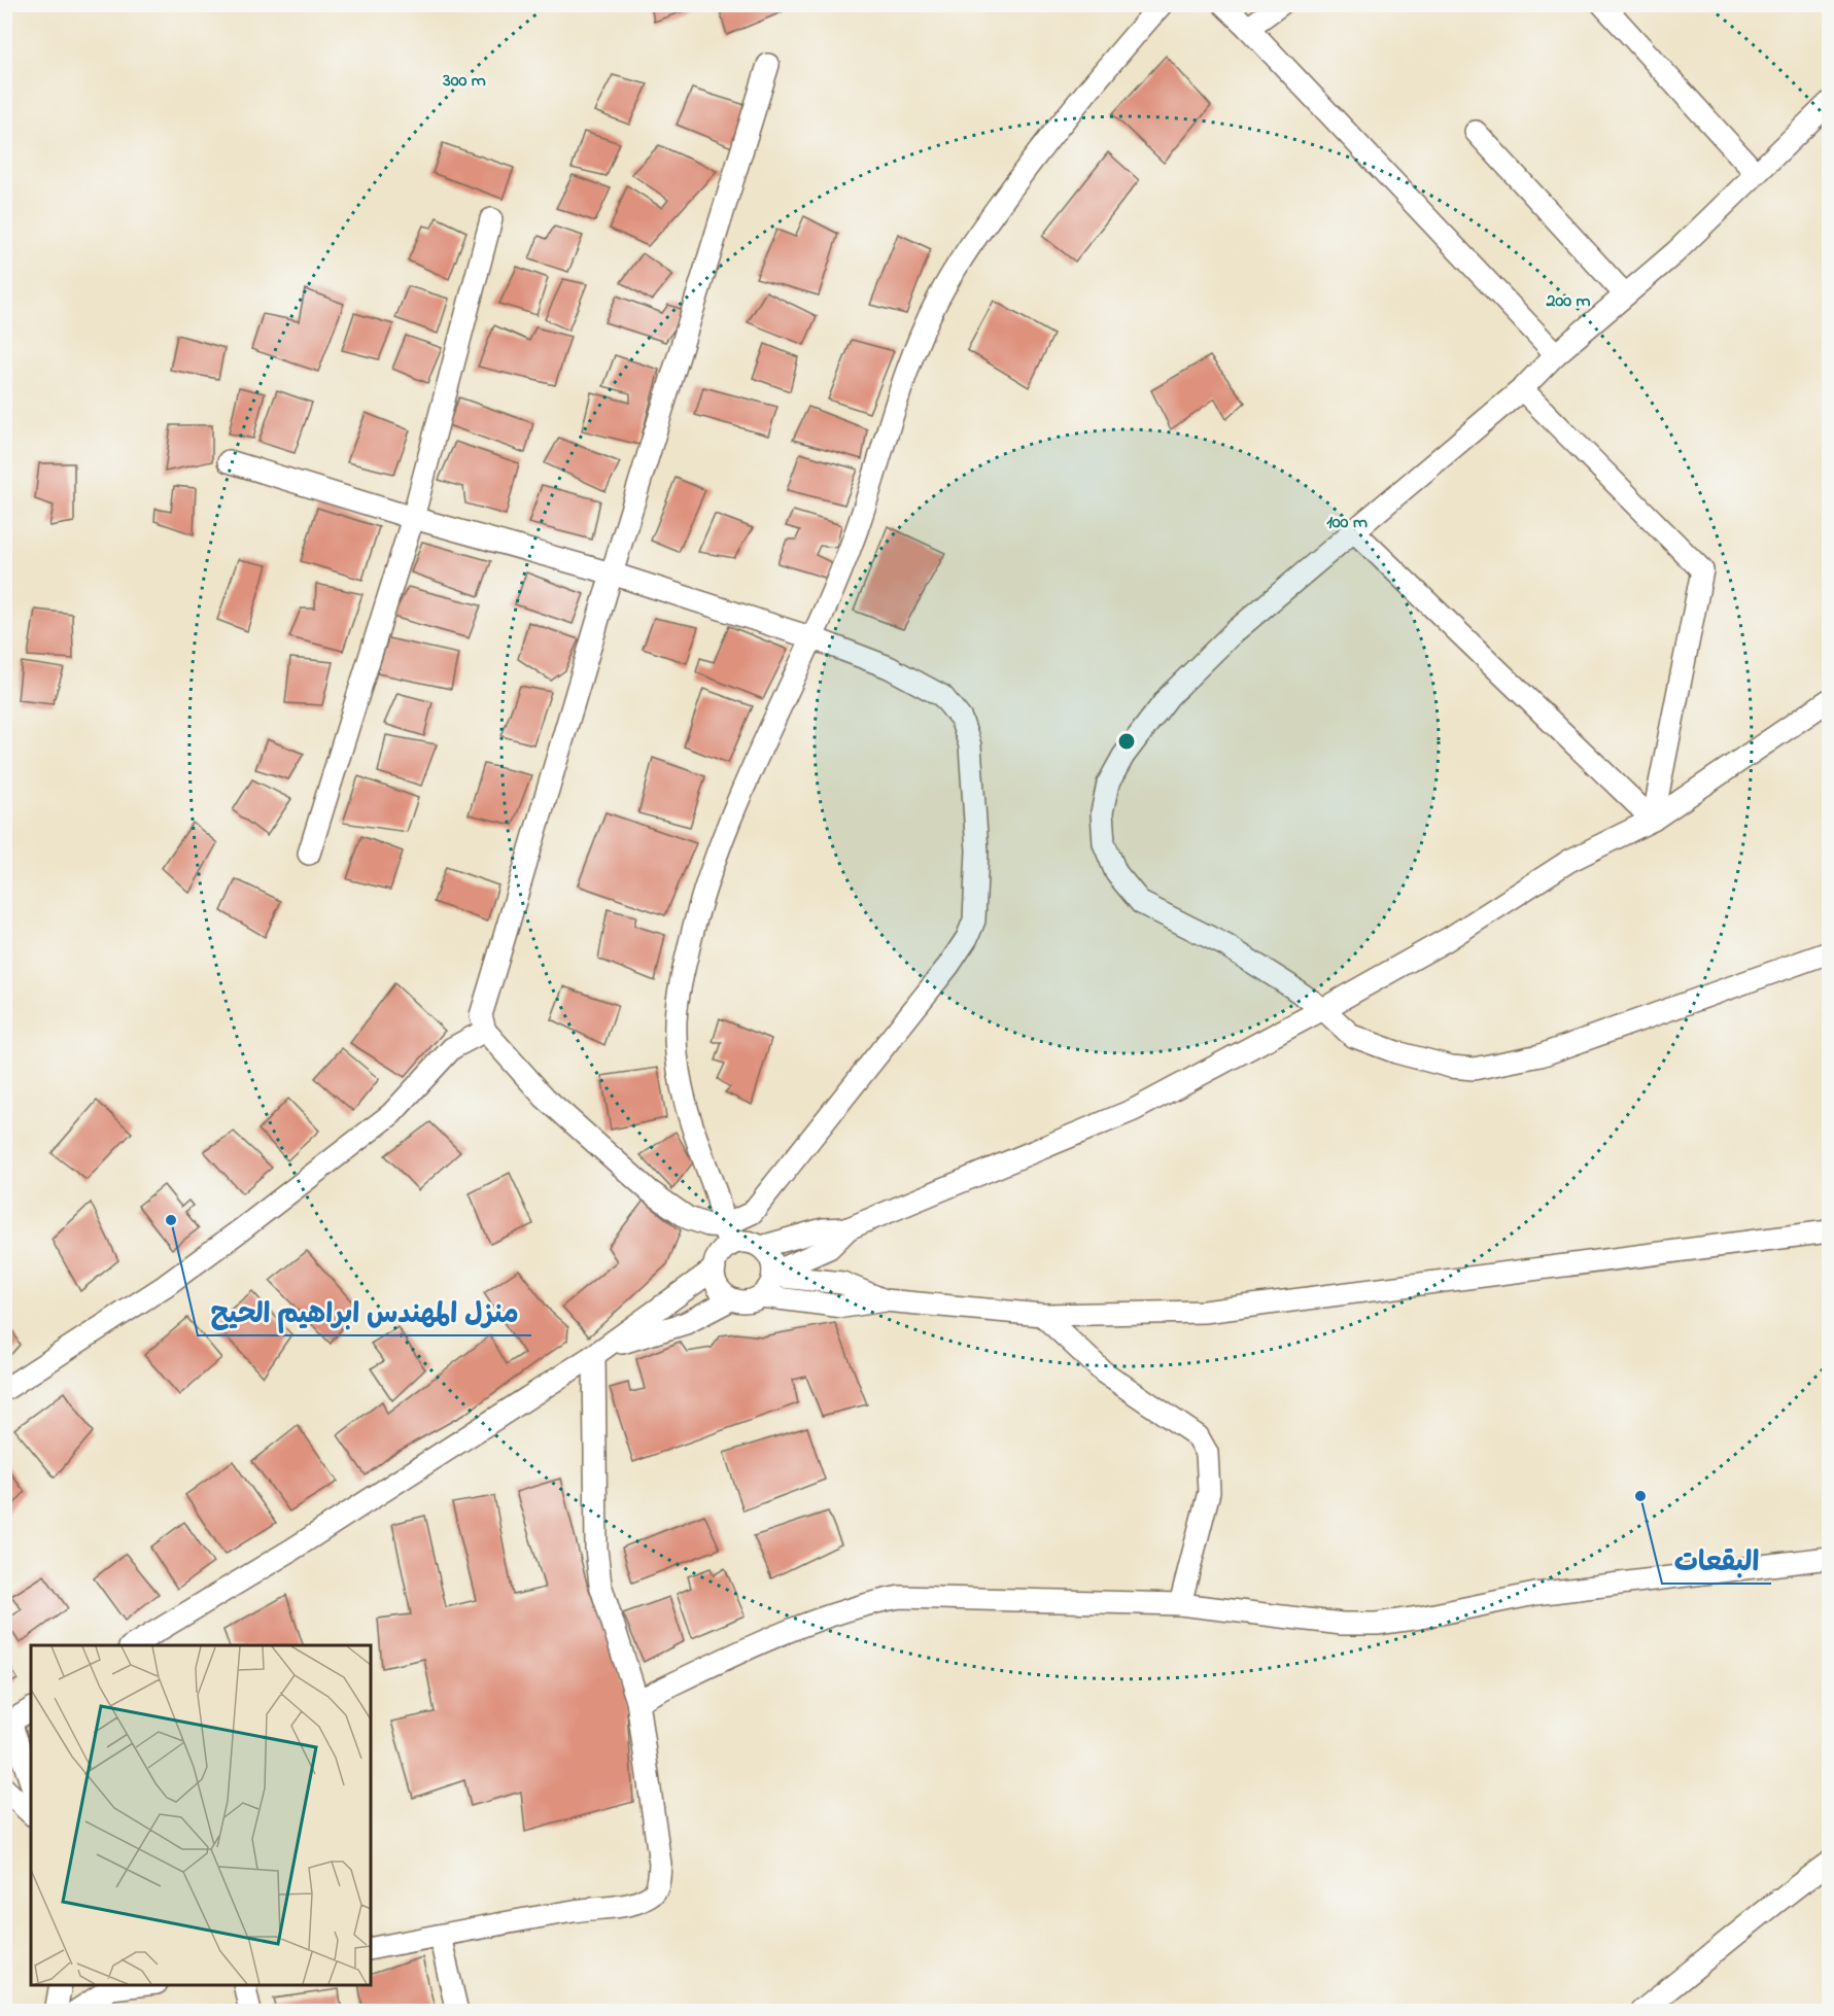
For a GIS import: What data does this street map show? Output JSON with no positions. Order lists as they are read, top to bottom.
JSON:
{
  "places": ["منزل المهندس ابراهيم الحيح", "البقعات"],
  "rings": ["300 m", "200 m", "100 m"]
}
